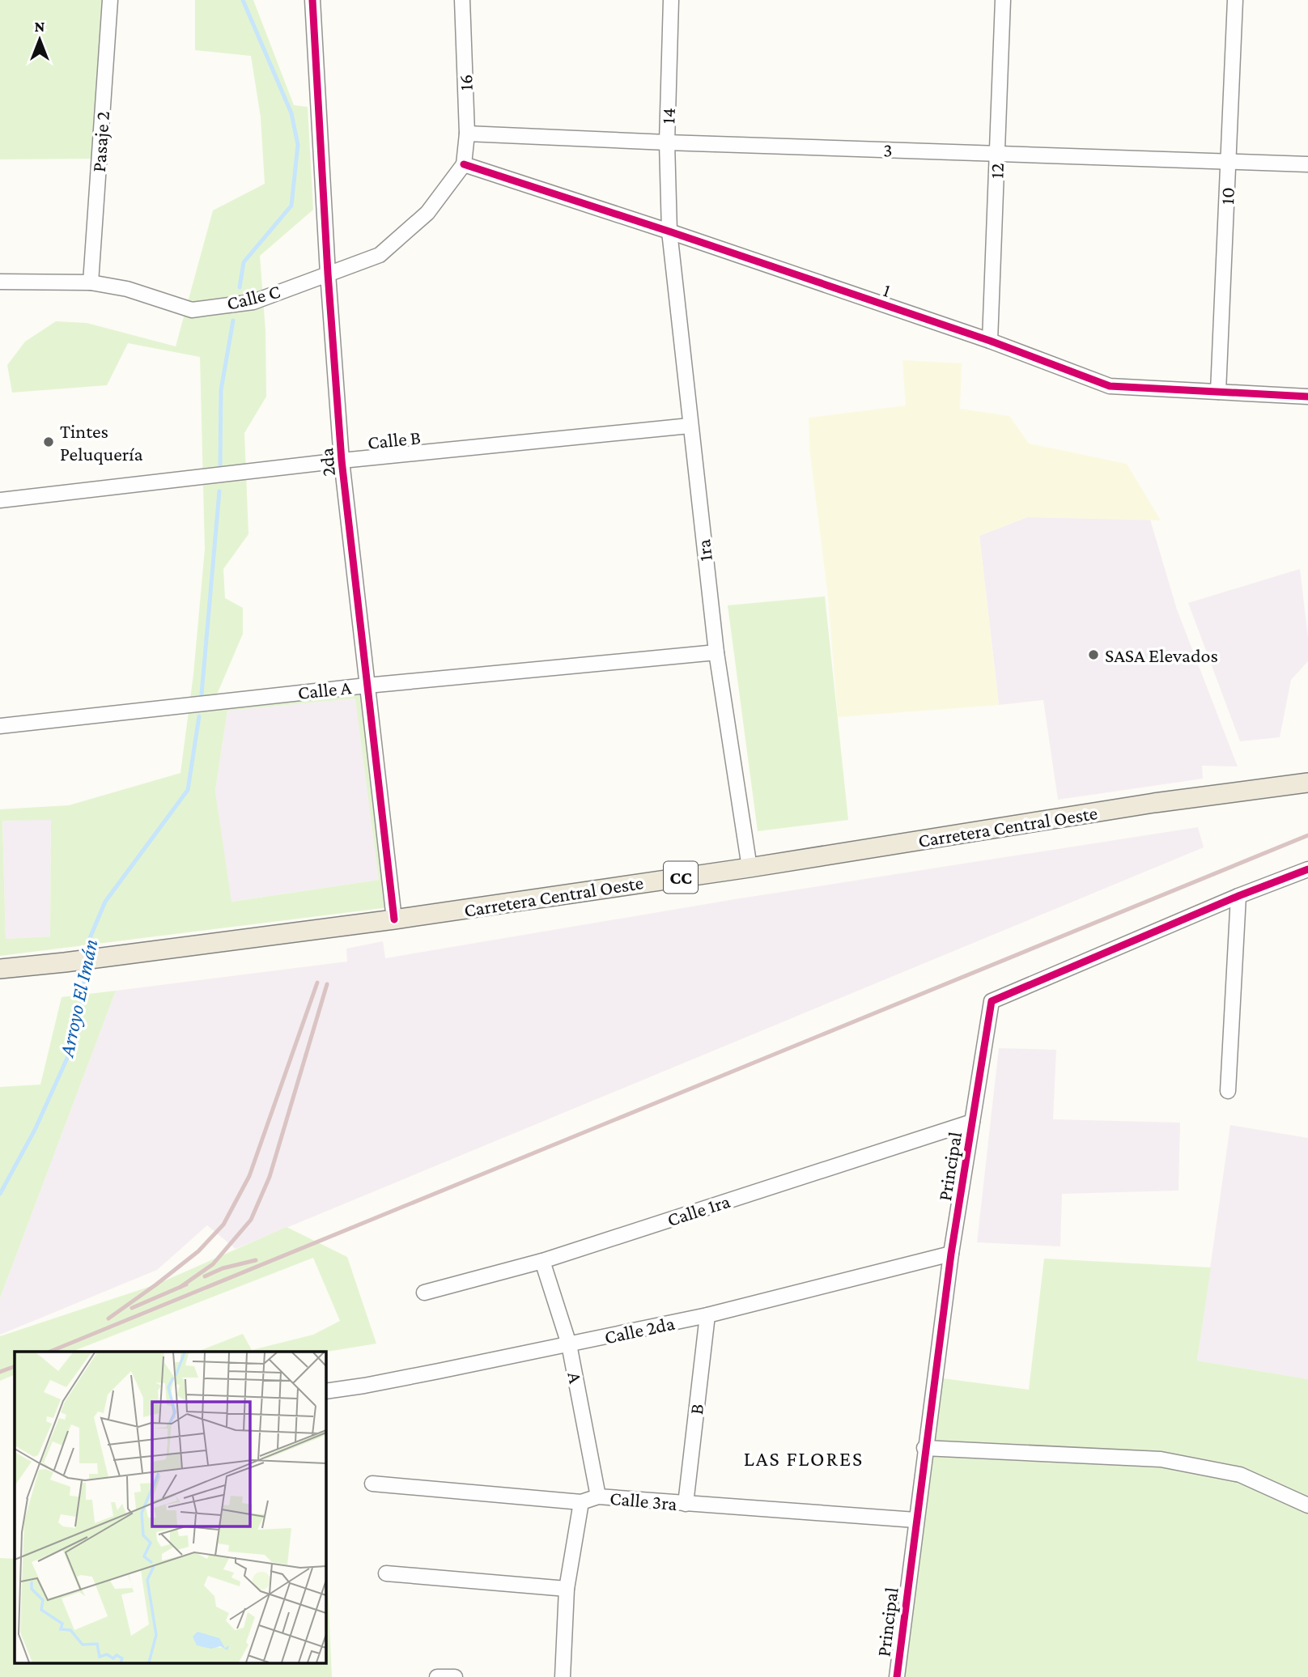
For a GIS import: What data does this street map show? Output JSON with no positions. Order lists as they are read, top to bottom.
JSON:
{
  "streets": {
    "main road": ["Carretera Central Oeste", "CC"],
    "street": [
      "16",
      "14",
      "Pasaje 2",
      "3",
      "12",
      "10",
      "1",
      "Calle C",
      "Calle B",
      "2da",
      "1ra",
      "Calle A",
      "Principal",
      "Calle 1ra",
      "Calle 2da",
      "A",
      "B",
      "Calle 3ra"
    ]
  },
  "crossings": [
    ["16", "3"],
    ["16", "1"],
    ["16", "Calle C"],
    ["14", "3"],
    ["14", "1"],
    ["14", "1ra"],
    ["Pasaje 2", "Calle C"],
    ["3", "12"],
    ["3", "10"],
    ["12", "1"],
    ["10", "1"],
    ["1", "Calle C"],
    ["1", "1ra"],
    ["Calle C", "2da"],
    ["Calle B", "2da"],
    ["Calle B", "1ra"],
    ["2da", "Calle A"],
    ["2da", "Carretera Central Oeste"],
    ["1ra", "Calle A"],
    ["1ra", "Carretera Central Oeste"],
    ["Principal", "Calle 1ra"],
    ["Principal", "Calle 2da"],
    ["Principal", "Calle 3ra"],
    ["Calle 1ra", "A"],
    ["Calle 2da", "A"],
    ["Calle 2da", "B"],
    ["A", "Calle 3ra"],
    ["B", "Calle 3ra"]
  ],
  "districts": ["LAS FLORES"],
  "water": ["Arroyo El Imán"],
  "places": ["Tintes Peluquería", "SASA Elevados"],
  "north": "top"
}
